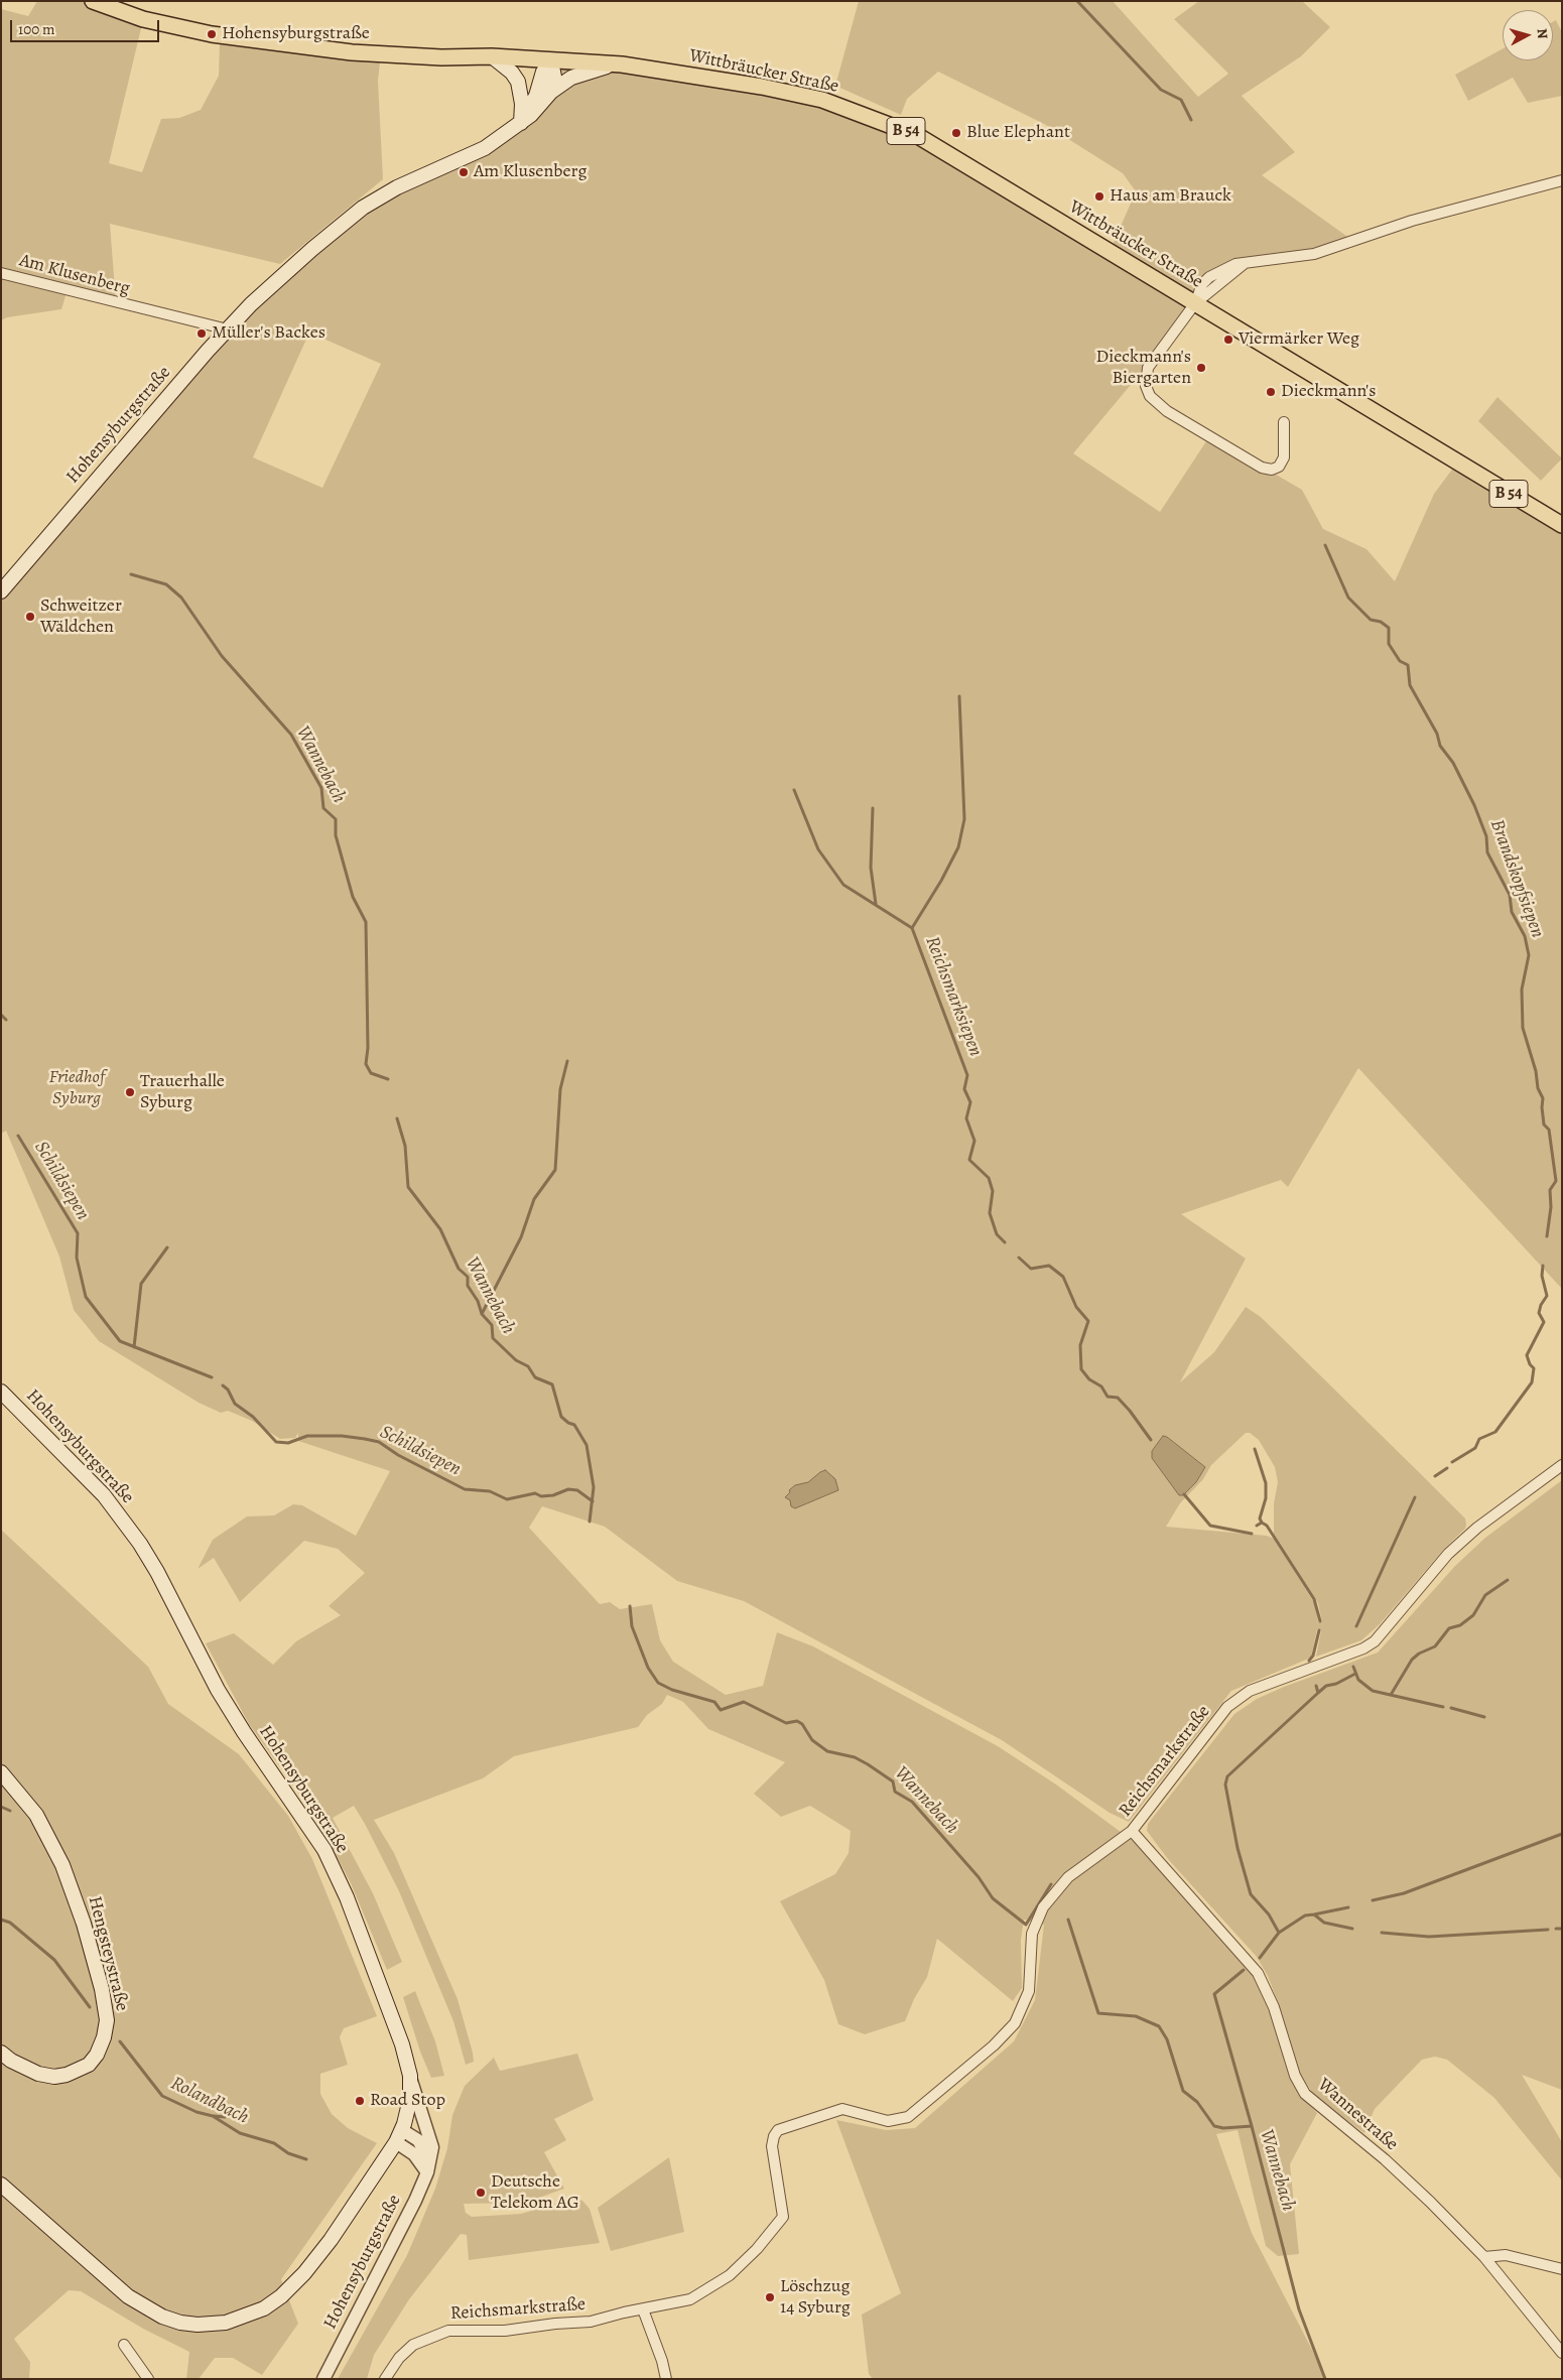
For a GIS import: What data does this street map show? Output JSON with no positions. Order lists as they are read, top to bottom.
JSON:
{
  "streets": {
    "main road": [
      "Wittbräucker Straße",
      "B 54",
      "Hohensyburgstraße",
      "Hengsteystraße"
    ],
    "street": ["Am Klusenberg", "Reichsmarkstraße", "Wannestraße"]
  },
  "crossings": [
    ["Wittbräucker Straße", "B 54"],
    ["Wittbräucker Straße", "Hohensyburgstraße"],
    ["B 54", "Hohensyburgstraße"],
    ["Am Klusenberg", "Hohensyburgstraße"],
    ["Reichsmarkstraße", "Wannestraße"]
  ],
  "water": [
    "Wannebach",
    "Brandskopfsiepen",
    "Reichsmarksiepen",
    "Schildsiepen",
    "Rolandbach"
  ],
  "parks": ["Friedhof Syburg"],
  "places": [
    "Hohensyburgstraße",
    "Blue Elephant",
    "Am Klusenberg",
    "Haus am Brauck",
    "Müller's Backes",
    "Viermärker Weg",
    "Dieckmann's Biergarten",
    "Dieckmann's",
    "Schweitzer Wäldchen",
    "Trauerhalle Syburg",
    "Road Stop",
    "Deutsche Telekom AG",
    "Löschzug 14 Syburg"
  ],
  "scale_bar": "100 m",
  "north": "right"
}
